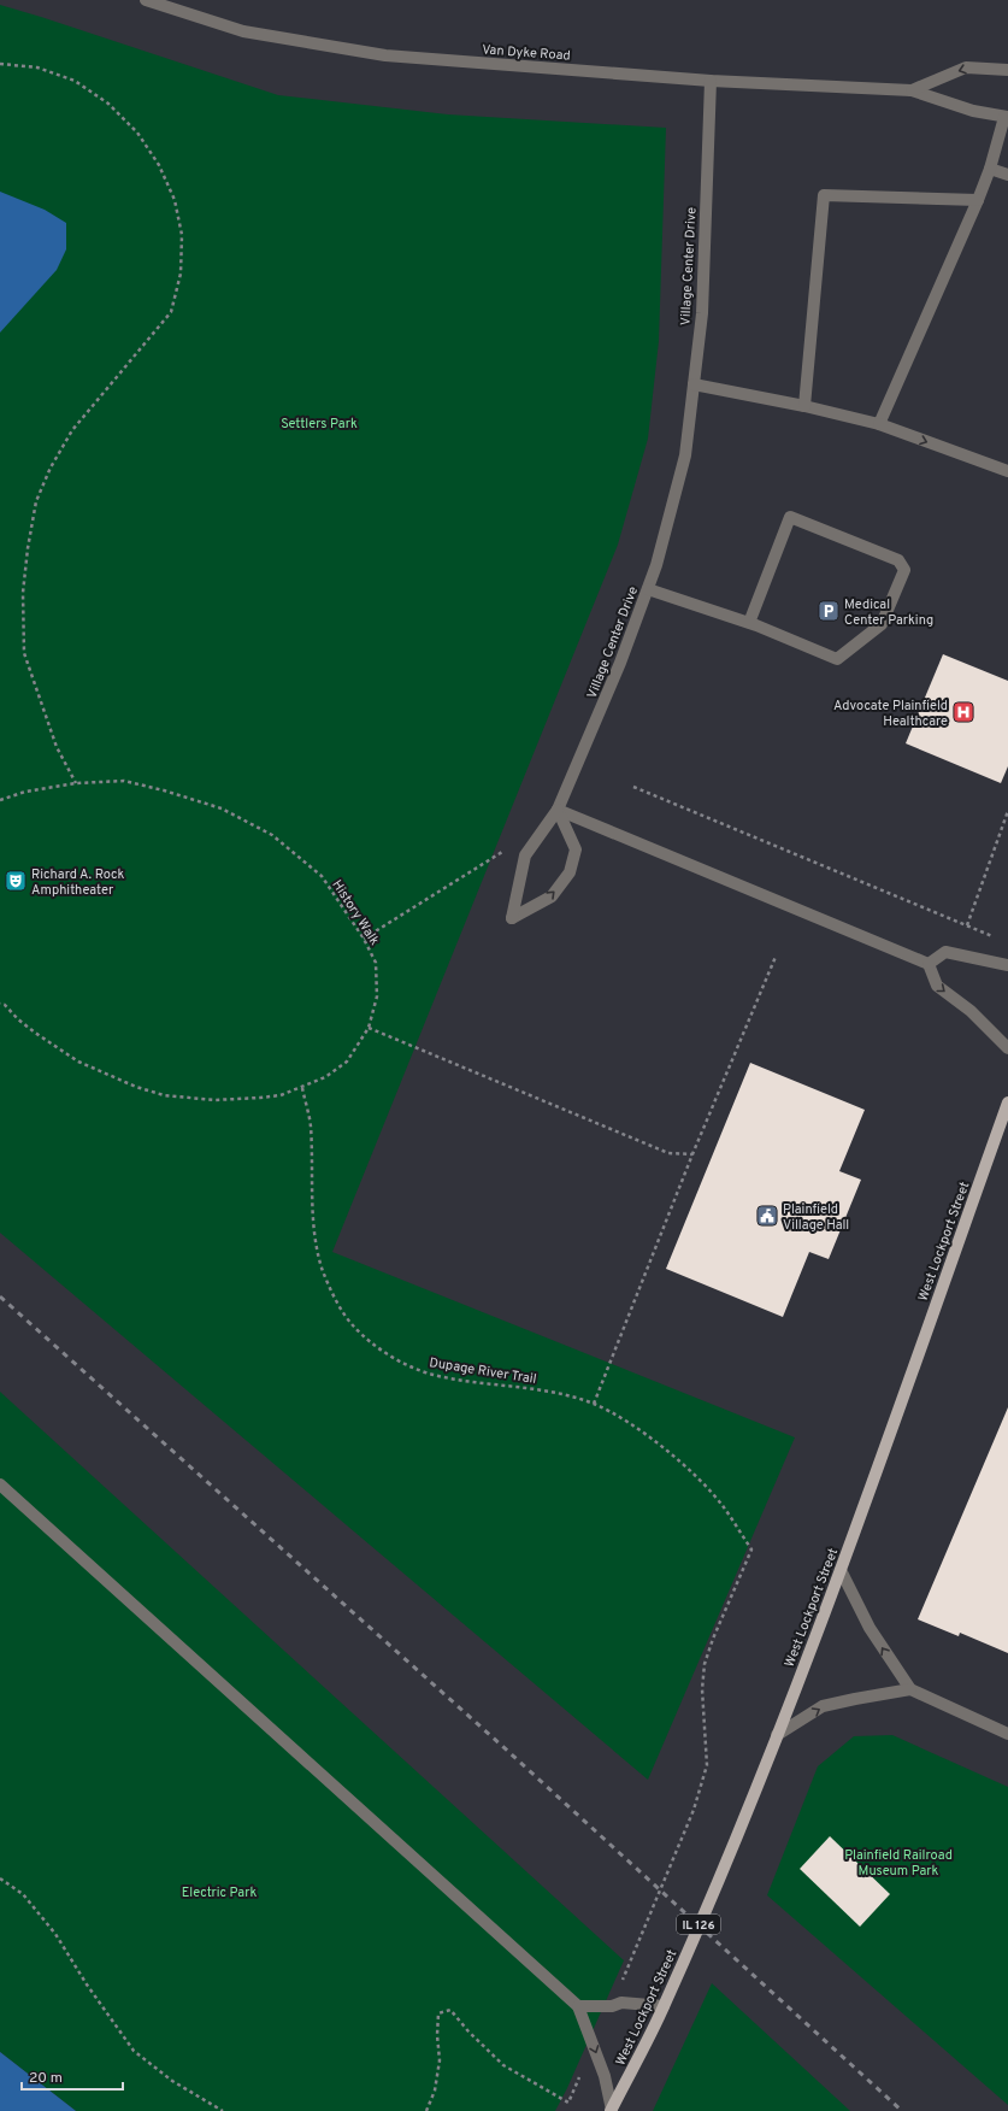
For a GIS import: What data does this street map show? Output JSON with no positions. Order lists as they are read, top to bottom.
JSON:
{
  "streets": {
    "main road": ["West Lockport Street", "IL 126"],
    "street": ["Van Dyke Road", "Village Center Drive"],
    "path": ["History Walk", "Dupage River Trail"]
  },
  "crossings": [
    ["Van Dyke Road", "Village Center Drive"],
    ["History Walk", "Dupage River Trail"]
  ],
  "parks": ["Settlers Park", "Plainfield Railroad Museum Park", "Electric Park"],
  "places": {
    "parking": ["Medical Center Parking"],
    "hospital": ["Advocate Plainfield Healthcare"],
    "theatre": ["Richard A. Rock Amphitheater"],
    "public building": ["Plainfield Village Hall"]
  },
  "scale_bar": "20 m"
}
